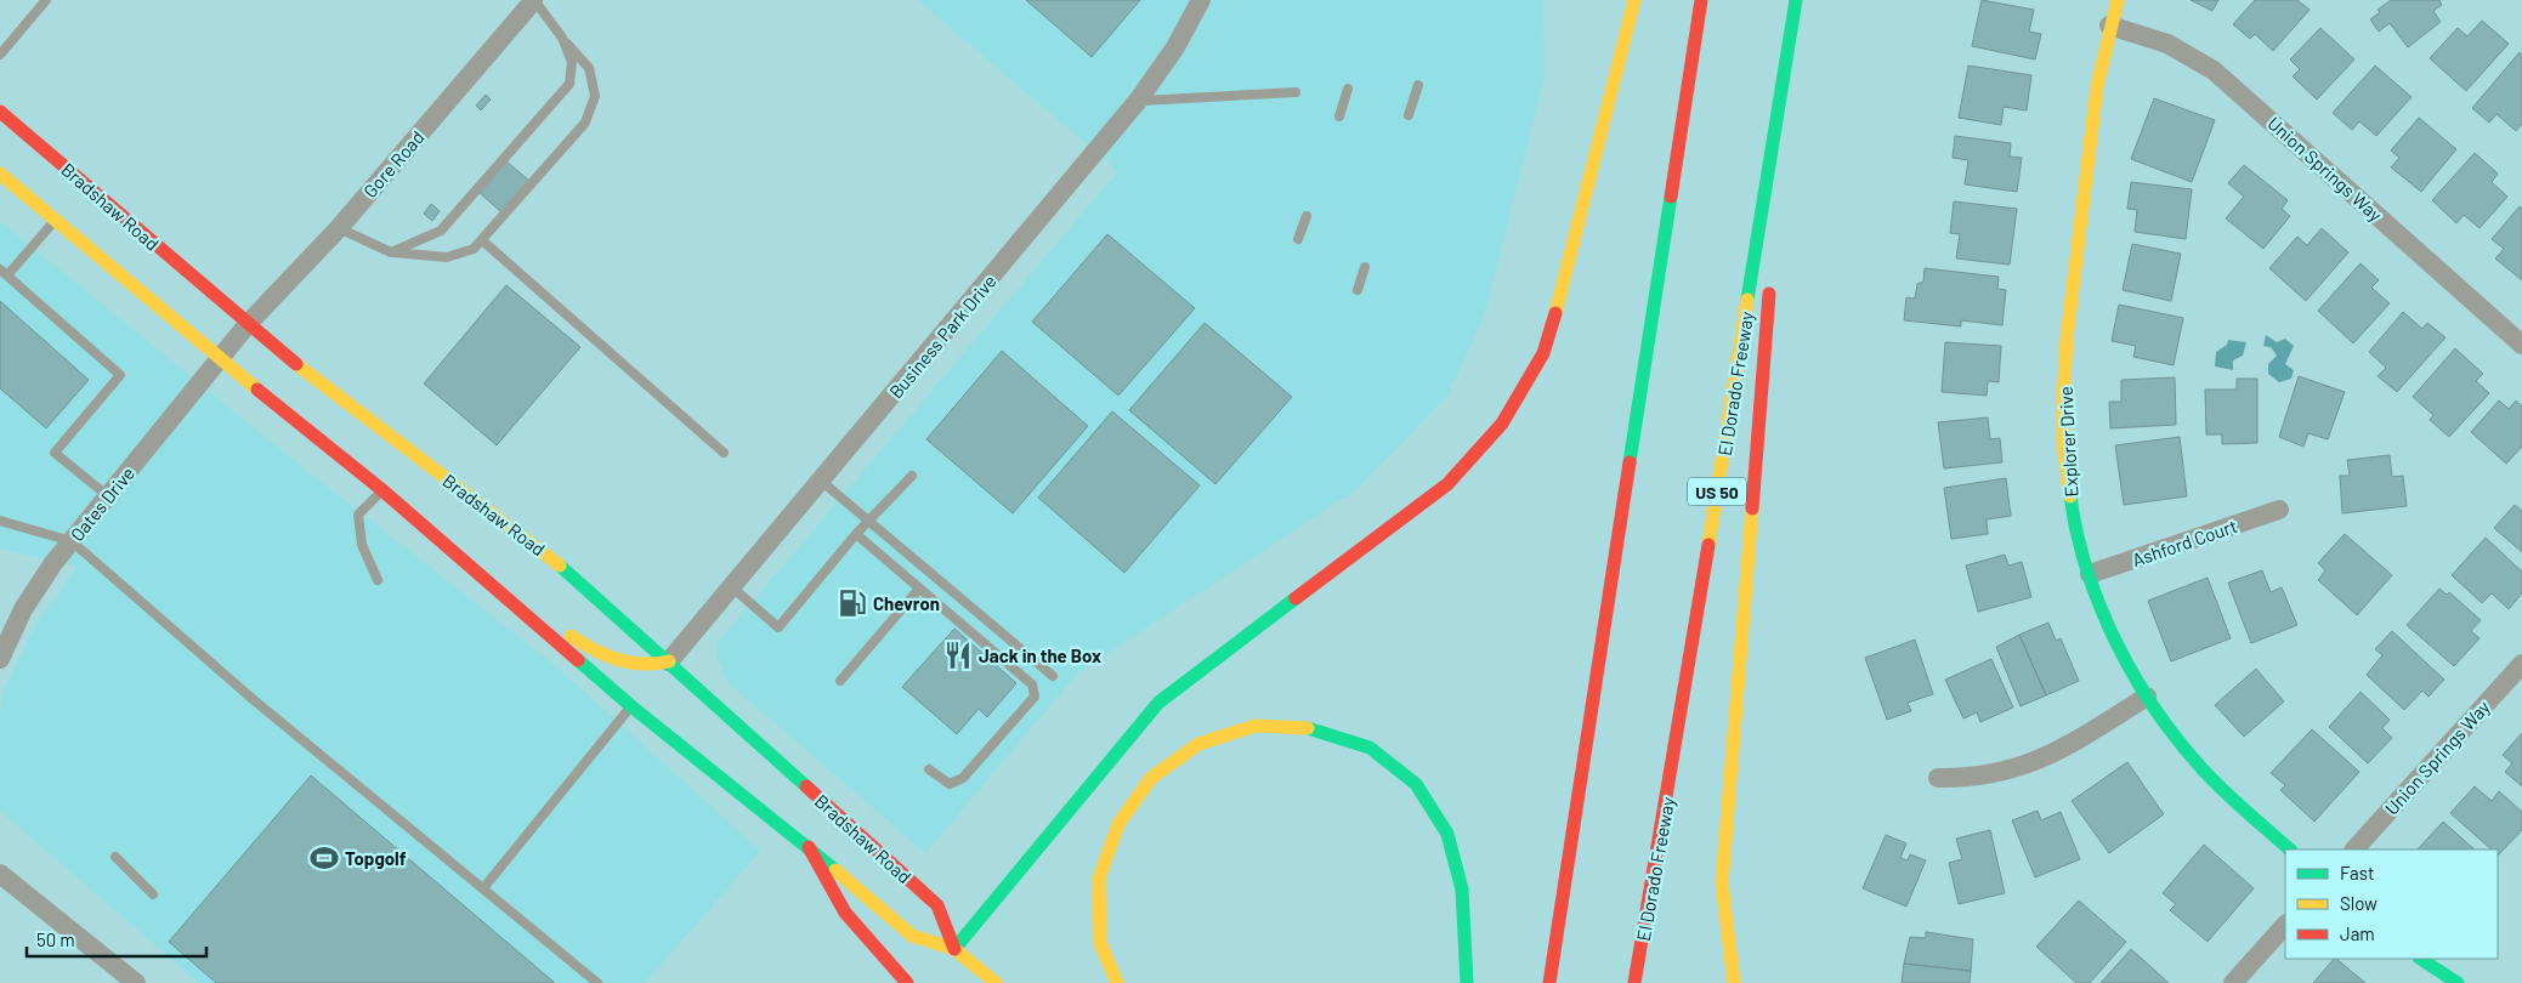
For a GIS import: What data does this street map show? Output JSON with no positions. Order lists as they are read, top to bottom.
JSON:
{
  "streets": {
    "main road": [
      "Bradshaw Road",
      "El Dorado Freeway",
      "Explorer Drive",
      "US 50"
    ],
    "street": [
      "Gore Road",
      "Union Springs Way",
      "Business Park Drive",
      "Oates Drive",
      "Ashford Court"
    ]
  },
  "crossings": [
    ["Gore Road", "Bradshaw Road"],
    ["Gore Road", "Oates Drive"],
    ["Union Springs Way", "Explorer Drive"],
    ["Bradshaw Road", "Business Park Drive"],
    ["Bradshaw Road", "Oates Drive"],
    ["Explorer Drive", "Ashford Court"]
  ],
  "places": {
    "fuel station": ["Chevron"],
    "restaurant": ["Jack in the Box"],
    "sports": ["Topgolf"]
  },
  "legend": ["Fast", "Slow", "Jam"],
  "scale_bar": "50 m"
}
